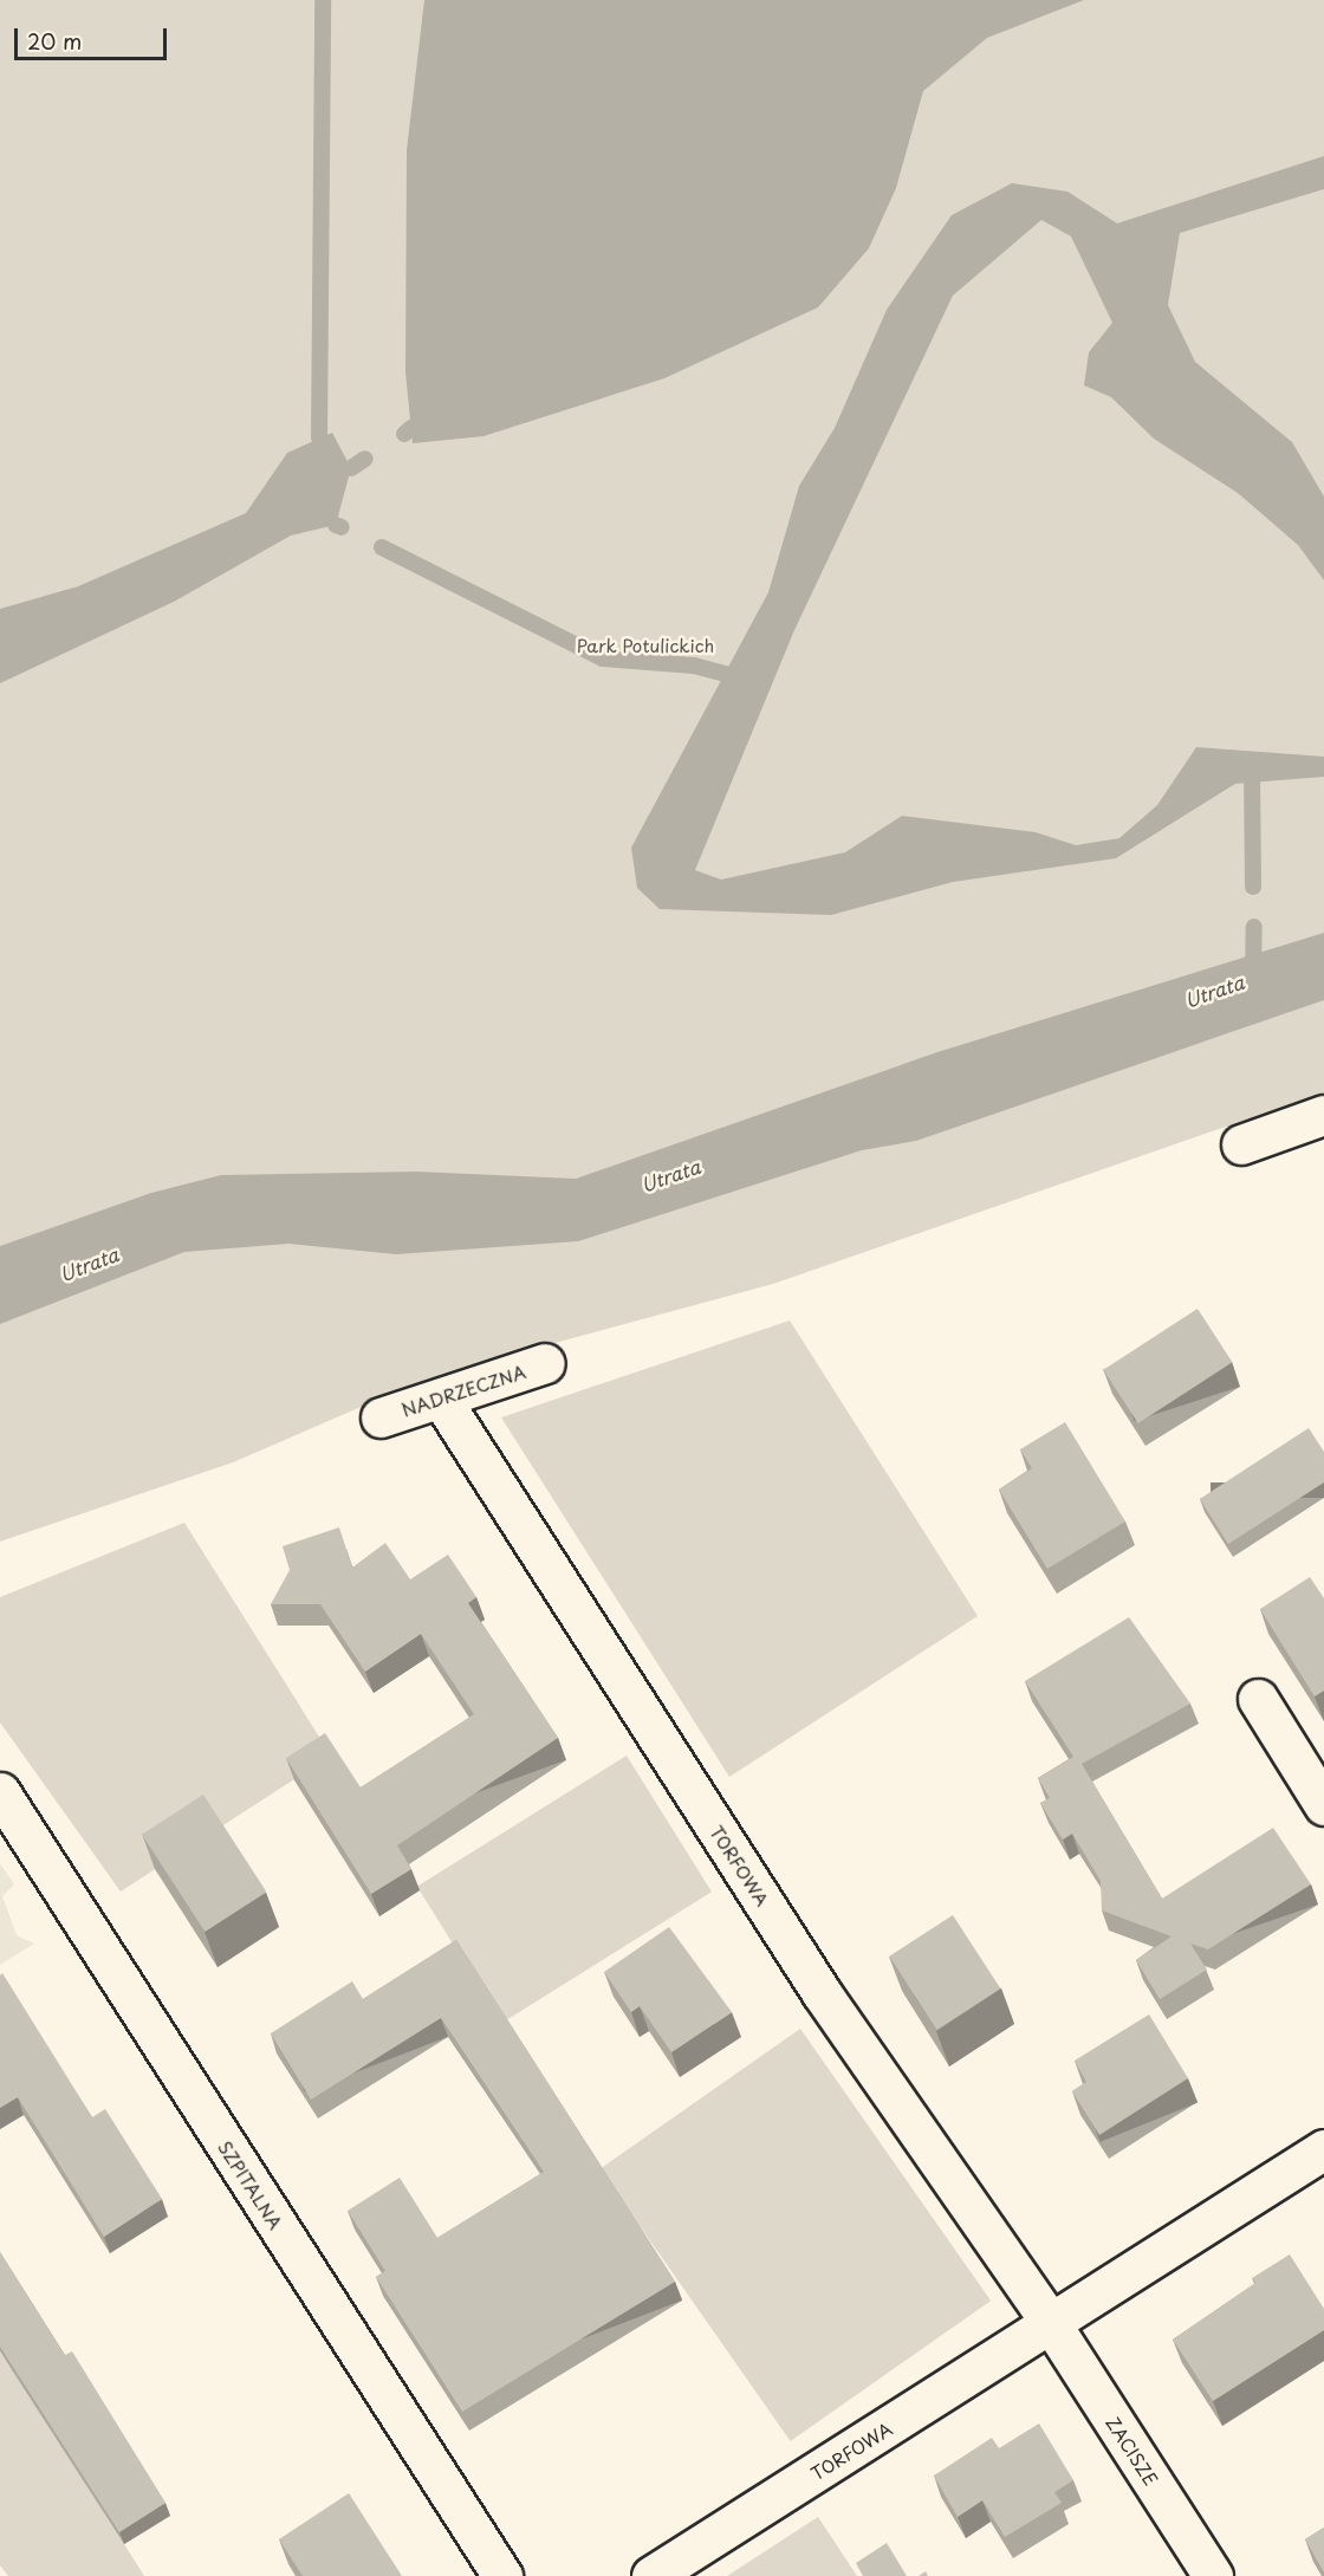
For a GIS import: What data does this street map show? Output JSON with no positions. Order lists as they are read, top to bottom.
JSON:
{
  "streets": {
    "street": [
      "NADRZECZNA",
      "TORFOWA",
      "SZPITALNA",
      "ZACISZE"
    ]
  },
  "crossings": [
    ["NADRZECZNA", "TORFOWA"],
    ["TORFOWA", "ZACISZE"]
  ],
  "water": ["Utrata"],
  "parks": ["Park Potulickich"],
  "scale_bar": "20 m"
}
